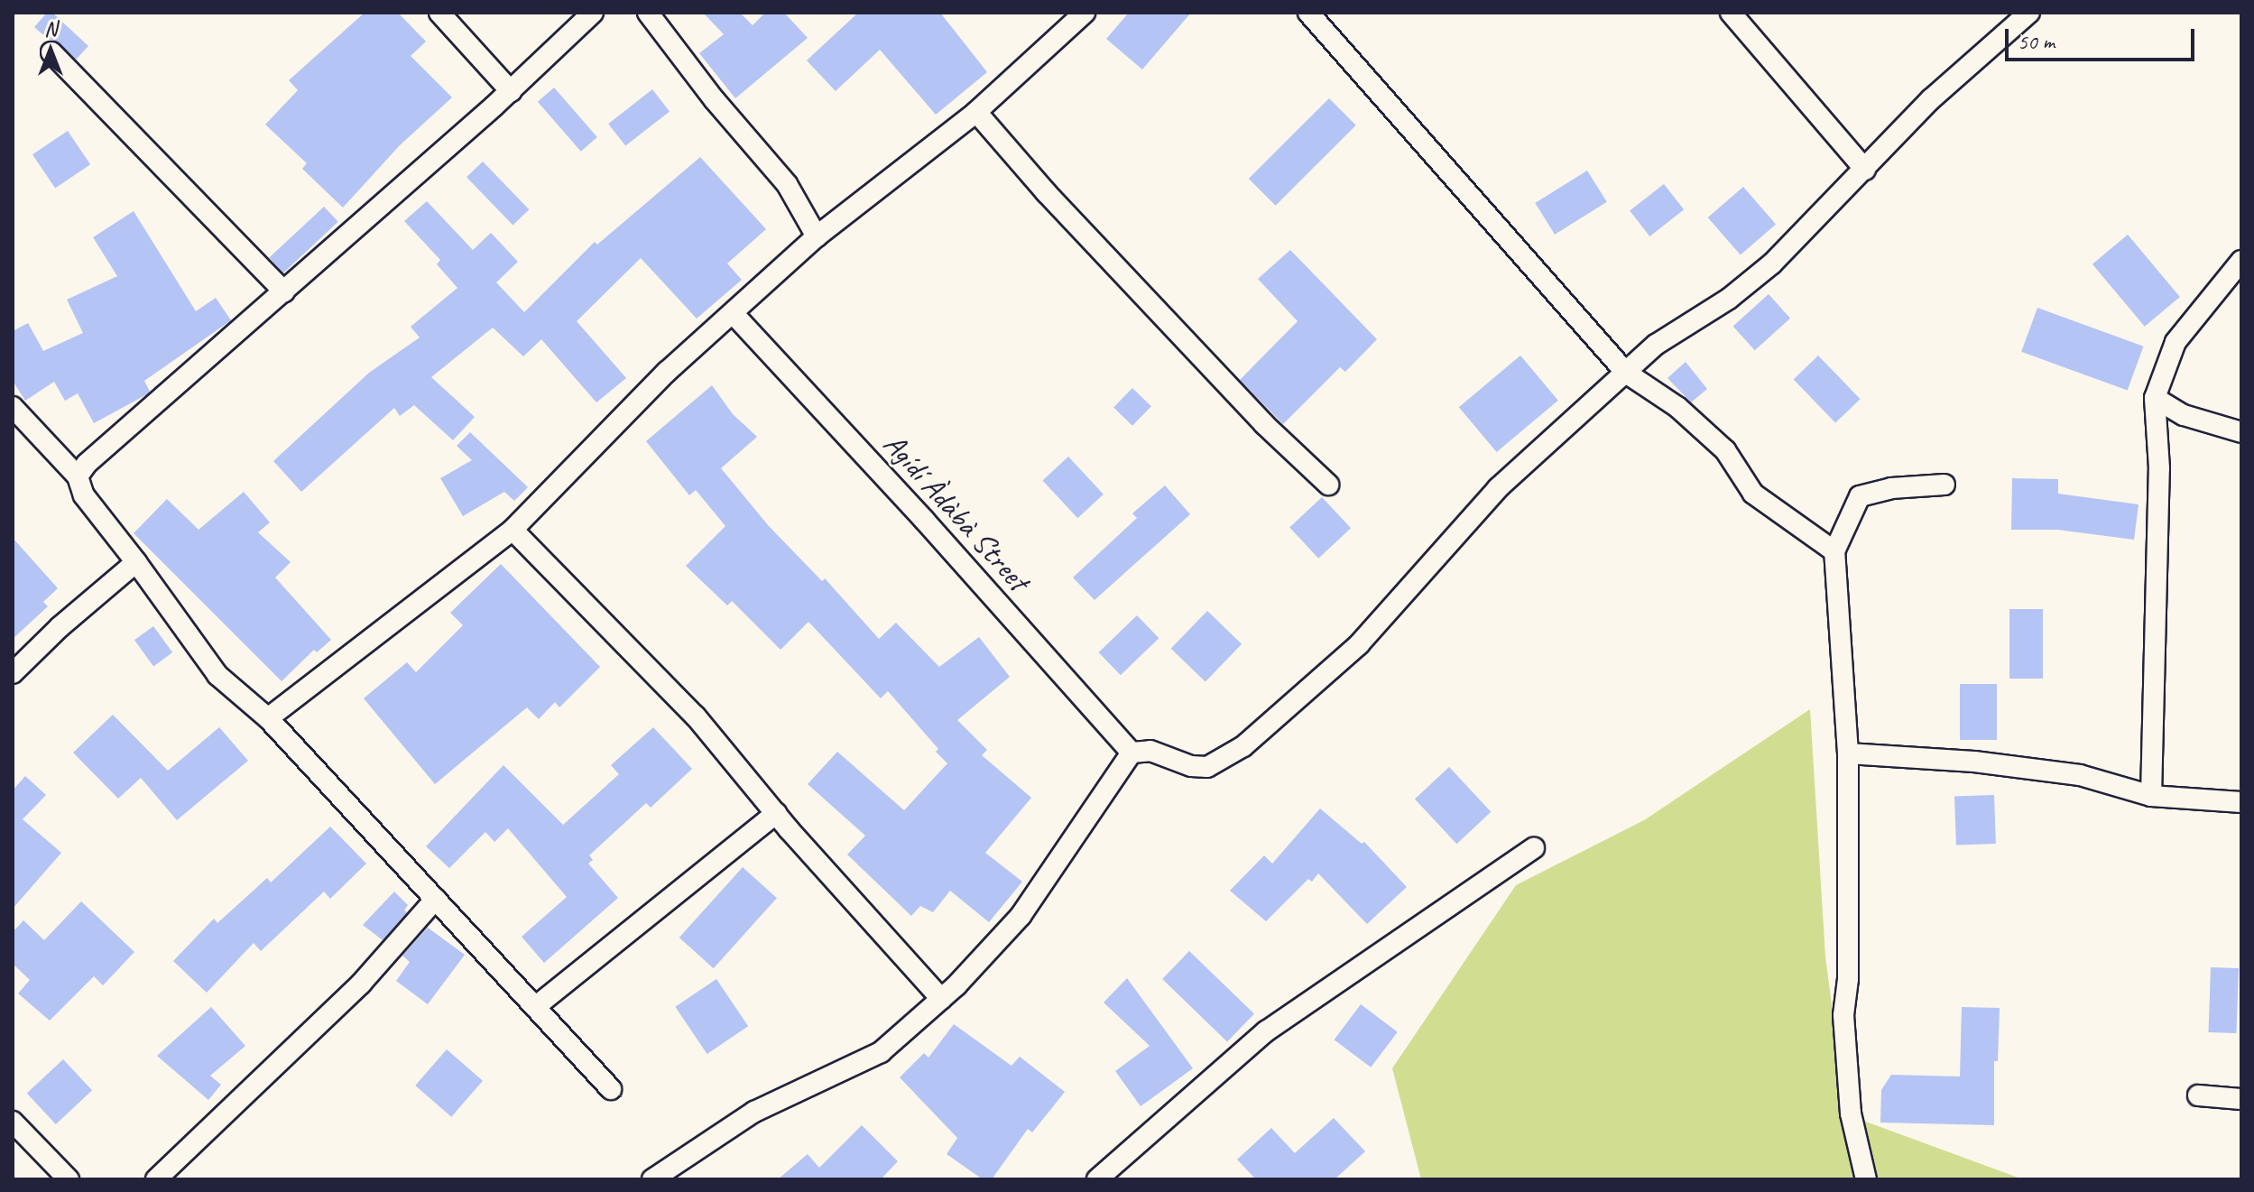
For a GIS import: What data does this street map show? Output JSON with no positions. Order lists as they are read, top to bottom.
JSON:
{
  "streets": {
    "street": ["Agídí Àdàbà Street"]
  },
  "scale_bar": "50 m",
  "north": "top"
}
